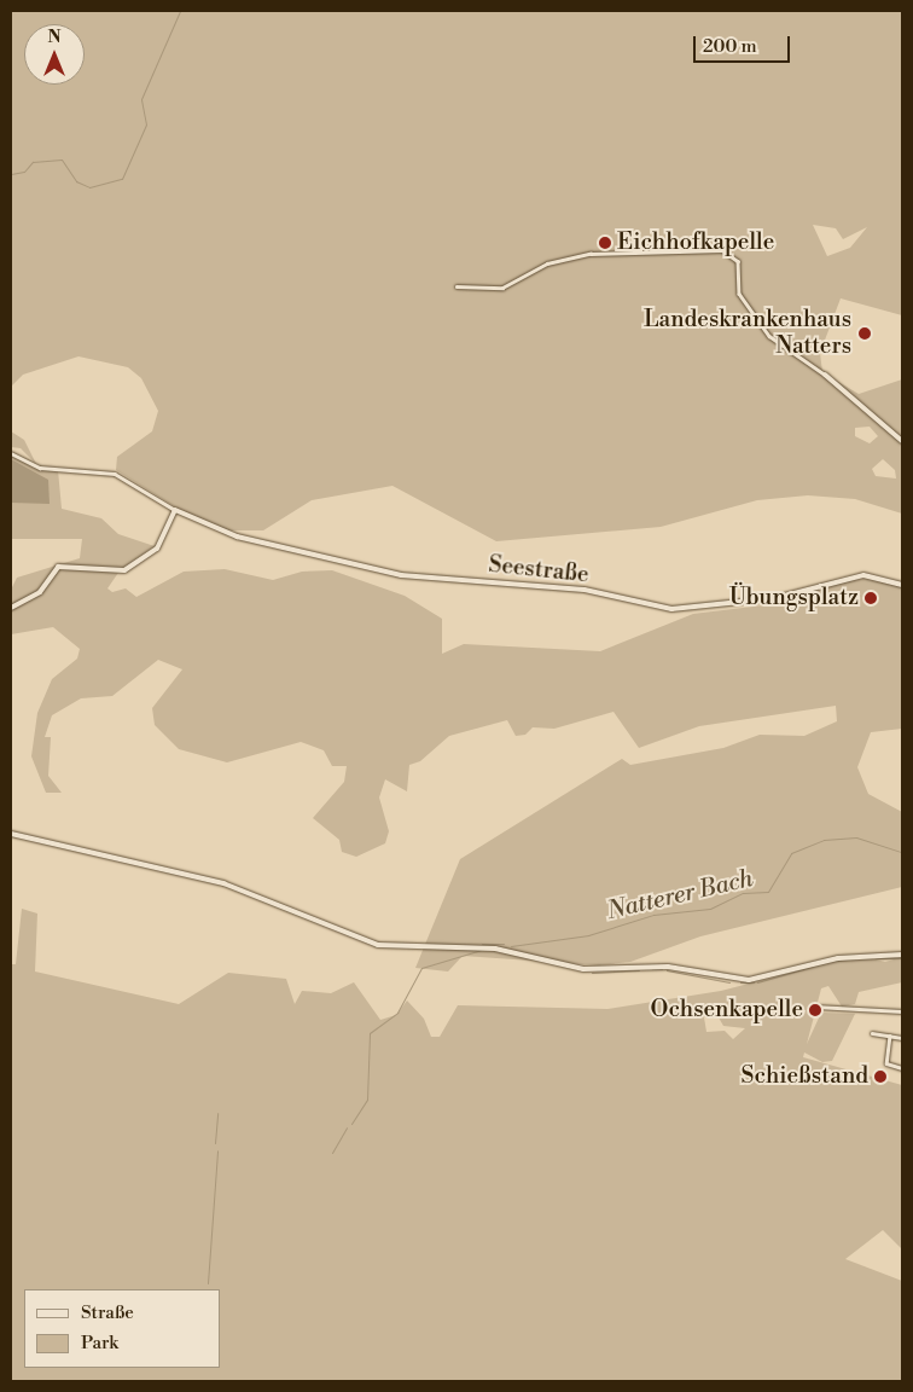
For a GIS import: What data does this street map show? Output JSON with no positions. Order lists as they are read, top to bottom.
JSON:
{
  "streets": {
    "street": ["Seestraße"]
  },
  "water": ["Natterer Bach"],
  "places": [
    "Eichhofkapelle",
    "Landeskrankenhaus Natters",
    "Übungsplatz",
    "Ochsenkapelle",
    "Schießstand"
  ],
  "legend": ["Straße", "Park"],
  "scale_bar": "200 m",
  "north": "top"
}
